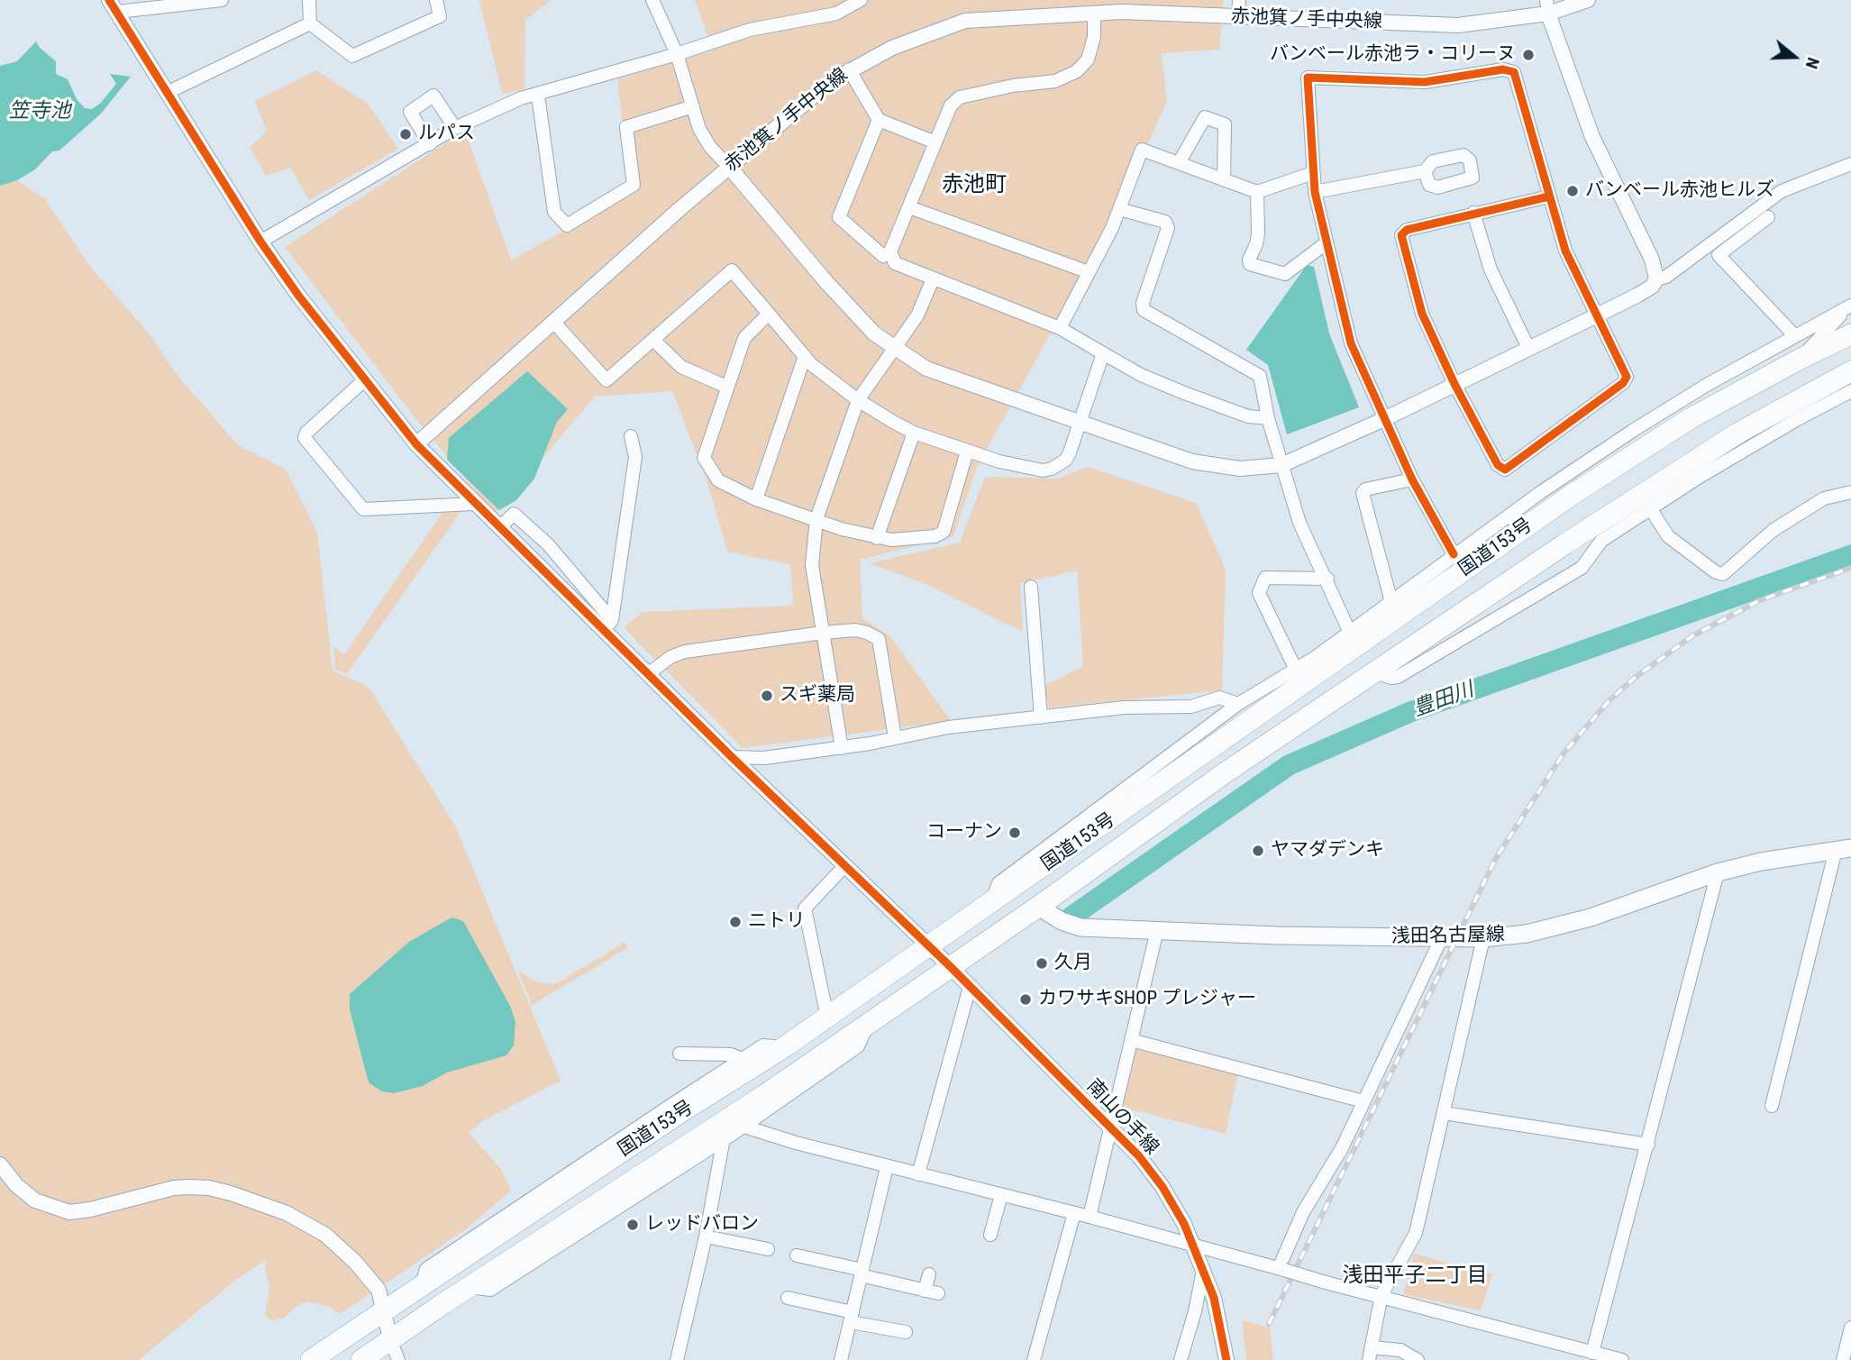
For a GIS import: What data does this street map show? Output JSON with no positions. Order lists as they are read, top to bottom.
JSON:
{
  "streets": {
    "highway": ["国道153号"],
    "main road": ["浅田名古屋線"],
    "street": ["赤池箕ノ手中央線", "南山の手線"]
  },
  "crossings": [
    ["赤池箕ノ手中央線", "南山の手線"],
    ["国道153号", "浅田名古屋線"],
    ["国道153号", "南山の手線"]
  ],
  "districts": ["赤池町", "浅田平子二丁目"],
  "water": ["笠寺池", "豊田川"],
  "places": [
    "バンベール赤池ラ・コリーヌ",
    "ルパス",
    "バンベール赤池ヒルズ",
    "スギ薬局",
    "コーナン",
    "ヤマダデンキ",
    "ニトリ",
    "久月",
    "カワサキSHOP プレジャー",
    "レッドバロン"
  ],
  "north": "right"
}
